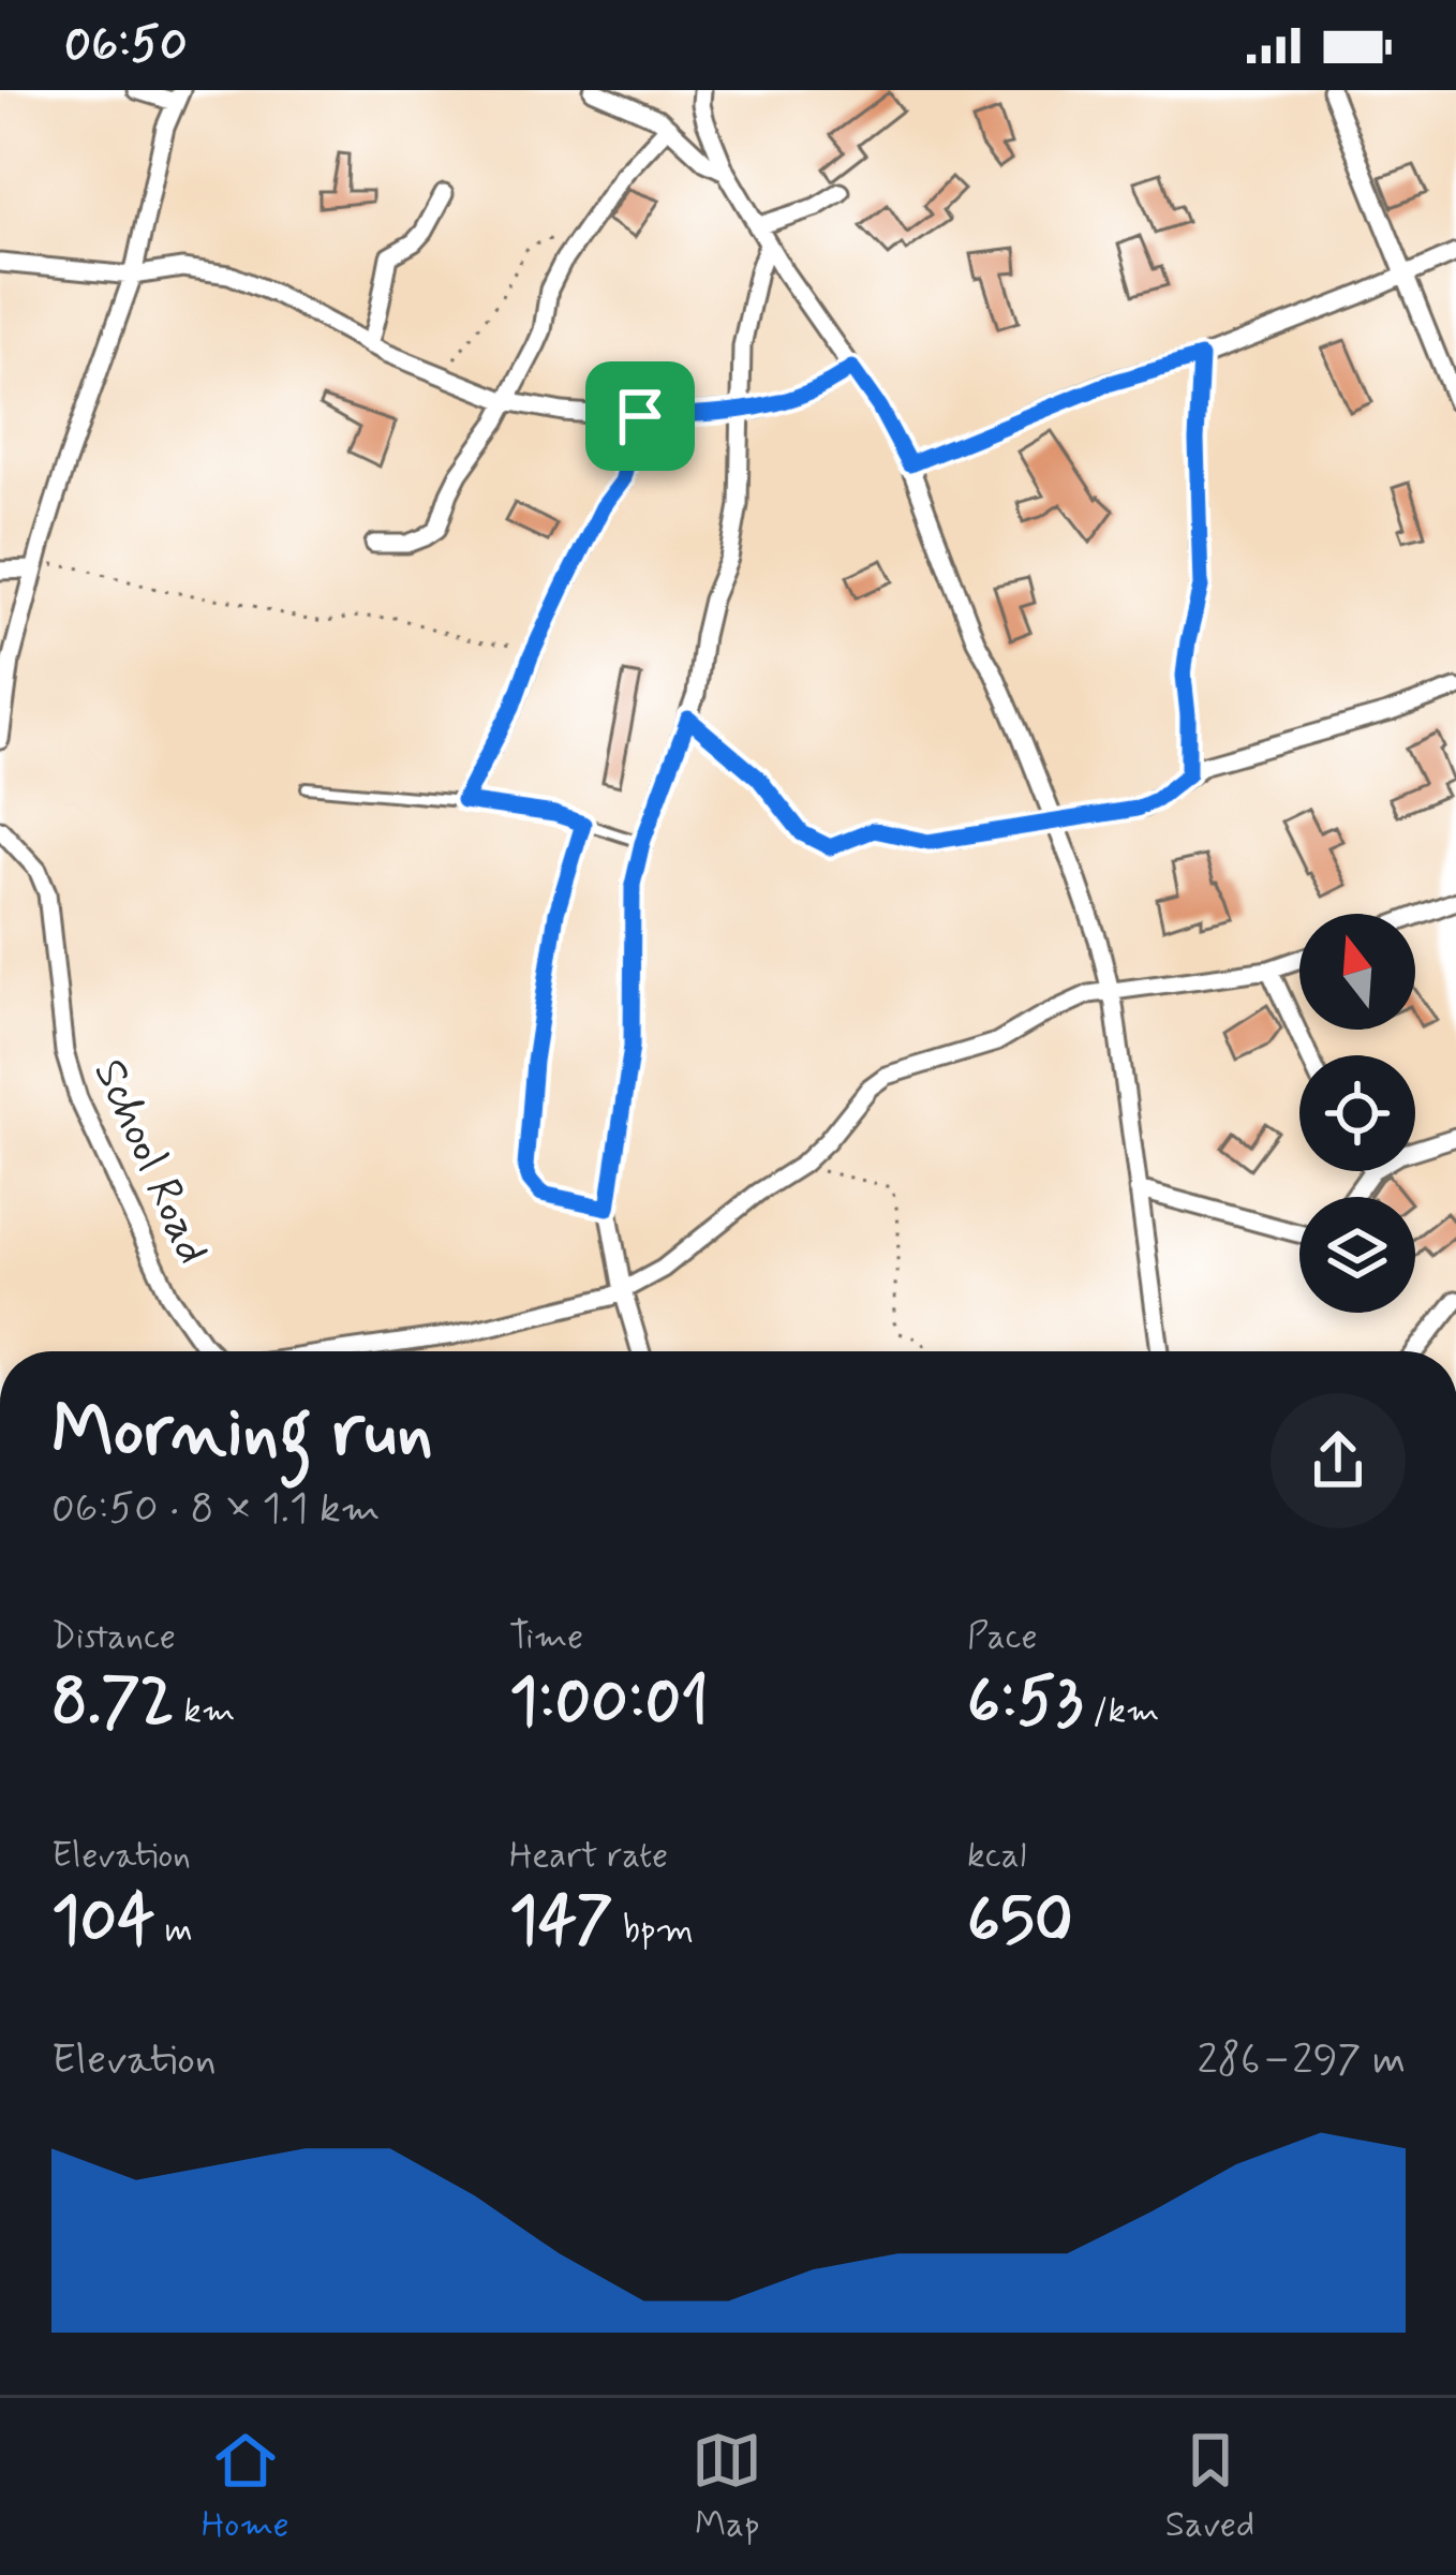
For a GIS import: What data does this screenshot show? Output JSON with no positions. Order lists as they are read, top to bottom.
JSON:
{
  "streets": {
    "street": ["School Road"]
  },
  "north": "top",
  "page": {
    "status": "06:50",
    "heading": ["Morning run", "06:50 · 8 × 1.1 km"],
    "stats": [
      ["Distance", "8.72 km"],
      ["Time", "1:00:01"],
      ["Pace", "6:53 /km"],
      ["Elevation", "104 m"],
      ["Heart rate", "147 bpm"],
      ["kcal", "650"]
    ],
    "chart": ["Elevation", "286–297 m"],
    "tabs": ["Home", "Map", "Saved"]
  }
}
